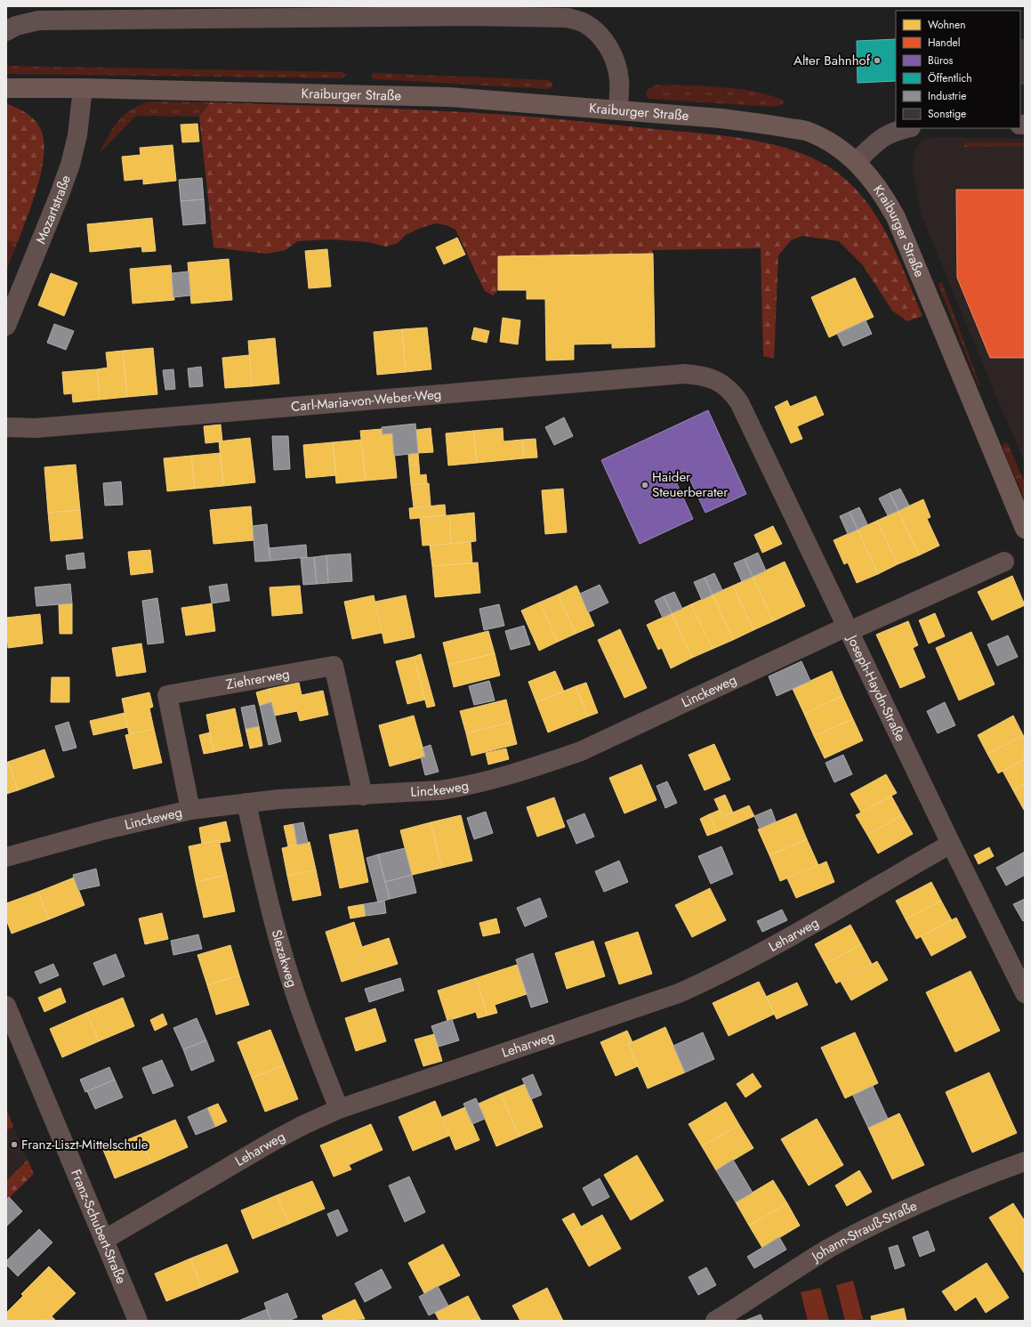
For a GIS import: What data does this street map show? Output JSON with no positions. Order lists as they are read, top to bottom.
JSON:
{
  "streets": {
    "main road": ["Kraiburger Straße"],
    "street": [
      "Mozartstraße",
      "Carl-Maria-von-Weber-Weg",
      "Ziehrerweg",
      "Joseph-Haydn-Straße",
      "Linckeweg",
      "Leharweg",
      "Slezakweg",
      "Franz-Schubert-Straße",
      "Johann-Strauß-Straße"
    ]
  },
  "crossings": [
    ["Kraiburger Straße", "Mozartstraße"],
    ["Carl-Maria-von-Weber-Weg", "Joseph-Haydn-Straße"],
    ["Ziehrerweg", "Linckeweg"],
    ["Joseph-Haydn-Straße", "Linckeweg"],
    ["Joseph-Haydn-Straße", "Leharweg"],
    ["Linckeweg", "Slezakweg"],
    ["Leharweg", "Slezakweg"],
    ["Leharweg", "Franz-Schubert-Straße"]
  ],
  "places": ["Alter Bahnhof", "Haider Steuerberater", "Franz-Liszt-Mittelschule"],
  "legend": [
    "Wohnen",
    "Handel",
    "Büros",
    "Öffentlich",
    "Industrie",
    "Sonstige"
  ]
}
